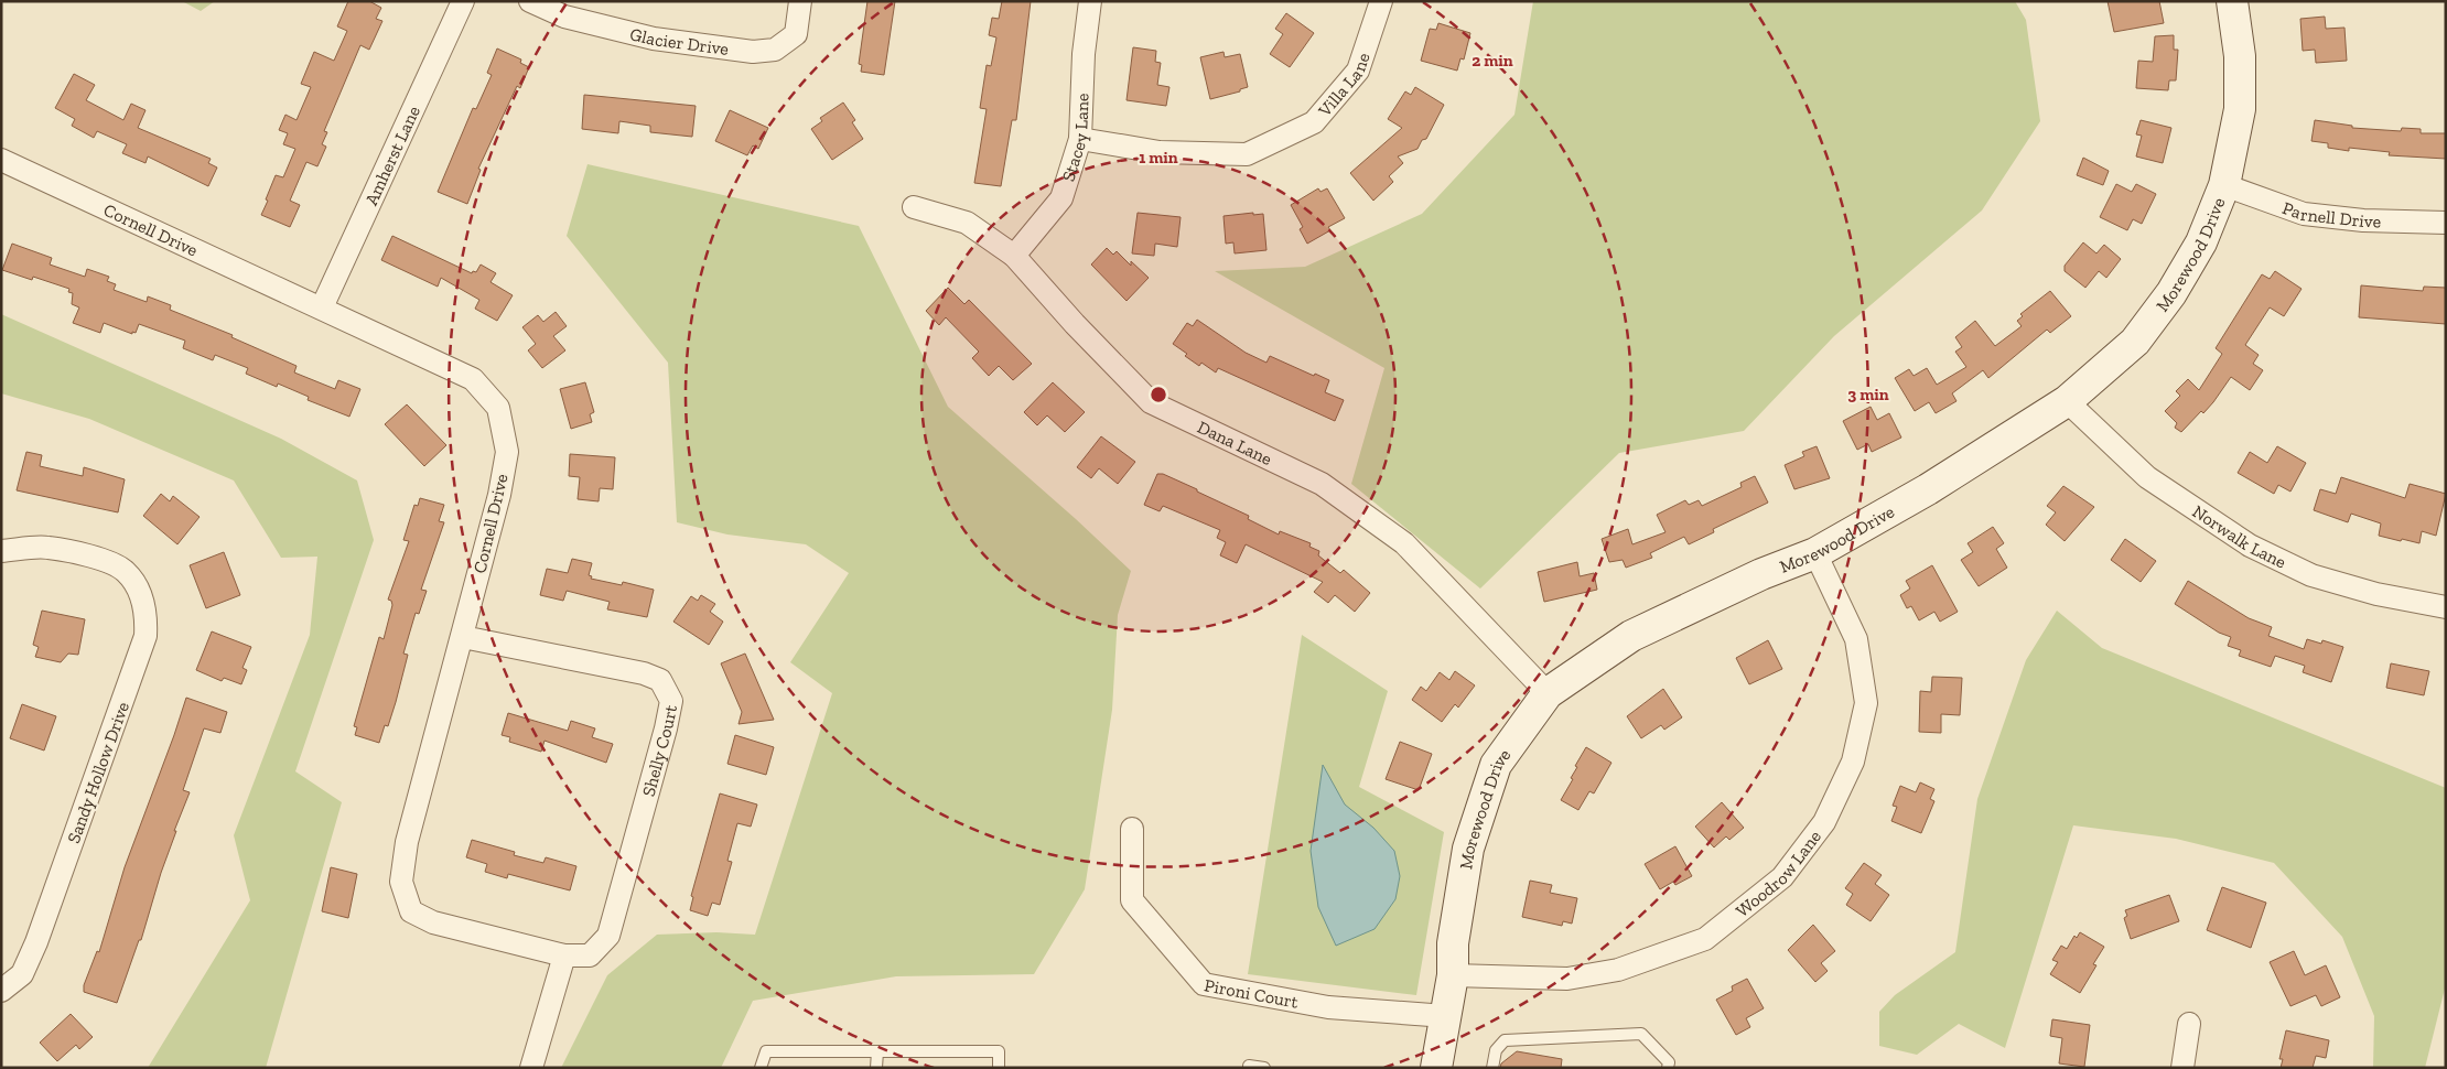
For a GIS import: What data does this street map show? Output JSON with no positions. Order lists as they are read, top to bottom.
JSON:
{
  "streets": {
    "street": [
      "Glacier Drive",
      "Villa Lane",
      "Stacey Lane",
      "Amherst Lane",
      "Parnell Drive",
      "Cornell Drive",
      "Morewood Drive",
      "Dana Lane",
      "Norwalk Lane",
      "Shelly Court",
      "Sandy Hollow Drive",
      "Woodrow Lane",
      "Pironi Court"
    ]
  },
  "crossings": [
    ["Villa Lane", "Stacey Lane"],
    ["Stacey Lane", "Dana Lane"],
    ["Amherst Lane", "Cornell Drive"],
    ["Parnell Drive", "Morewood Drive"],
    ["Cornell Drive", "Shelly Court"],
    ["Morewood Drive", "Dana Lane"],
    ["Morewood Drive", "Norwalk Lane"],
    ["Morewood Drive", "Woodrow Lane"],
    ["Morewood Drive", "Pironi Court"]
  ],
  "rings": ["2 min", "1 min", "3 min"]
}
